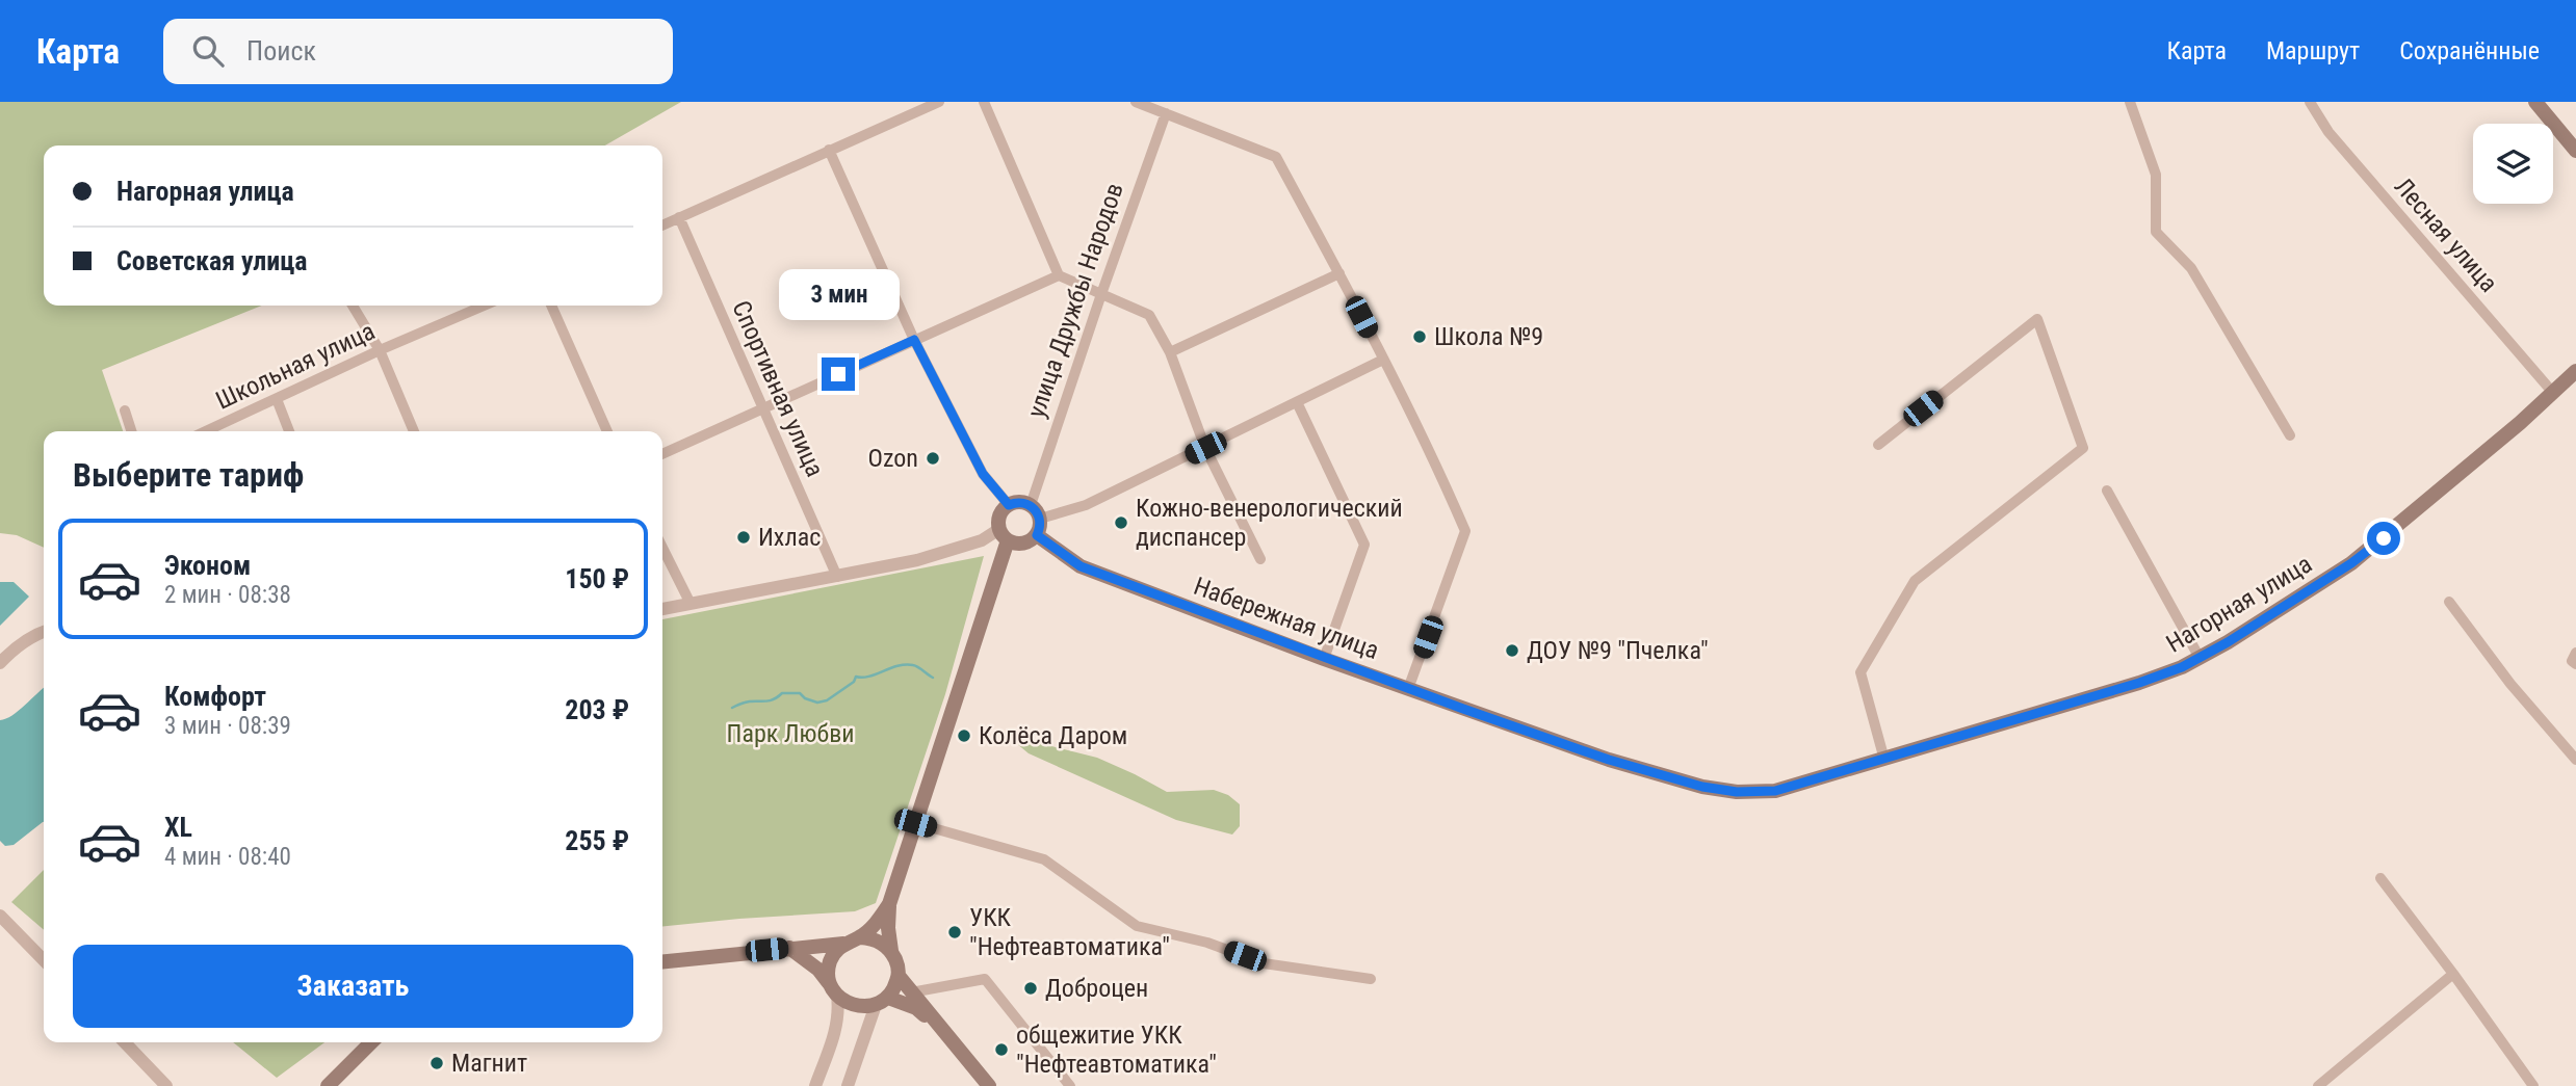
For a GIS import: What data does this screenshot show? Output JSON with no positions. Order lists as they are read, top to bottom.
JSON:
{
  "streets": {
    "main road": ["Нагорная улица", "Набережная улица"],
    "street": [
      "Лесная улица",
      "улица Дружбы Народов",
      "Школьная улица",
      "Спортивная улица"
    ]
  },
  "crossings": [
    ["Лесная улица", "Нагорная улица"],
    ["улица Дружбы Народов", "Набережная улица"],
    ["Нагорная улица", "Набережная улица"]
  ],
  "parks": ["Парк Любви"],
  "places": [
    "Школа №9",
    "Ozon",
    "Кожно-венерологический диспансер",
    "Ихлас",
    "ДОУ №9 \"Пчелка\"",
    "Колёса Даром",
    "УКК \"Нефтеавтоматика\"",
    "Доброцен",
    "общежитие УКК \"Нефтеавтоматика\"",
    "Магнит"
  ],
  "page": {
    "header": "Карта",
    "search": "Поиск",
    "nav": ["Карта", "Маршрут", "Сохранённые"],
    "banner": ["Нагорная улица", "Советская улица"],
    "bubble": "3 мин",
    "heading": "Выберите тариф",
    "list": [
      {
        "name": "Эконом",
        "note": "2 мин · 08:38",
        "value": "150 ₽"
      },
      {
        "name": "Комфорт",
        "note": "3 мин · 08:39",
        "value": "203 ₽"
      },
      {
        "name": "XL",
        "note": "4 мин · 08:40",
        "value": "255 ₽"
      }
    ],
    "buttons": "Заказать"
  }
}
